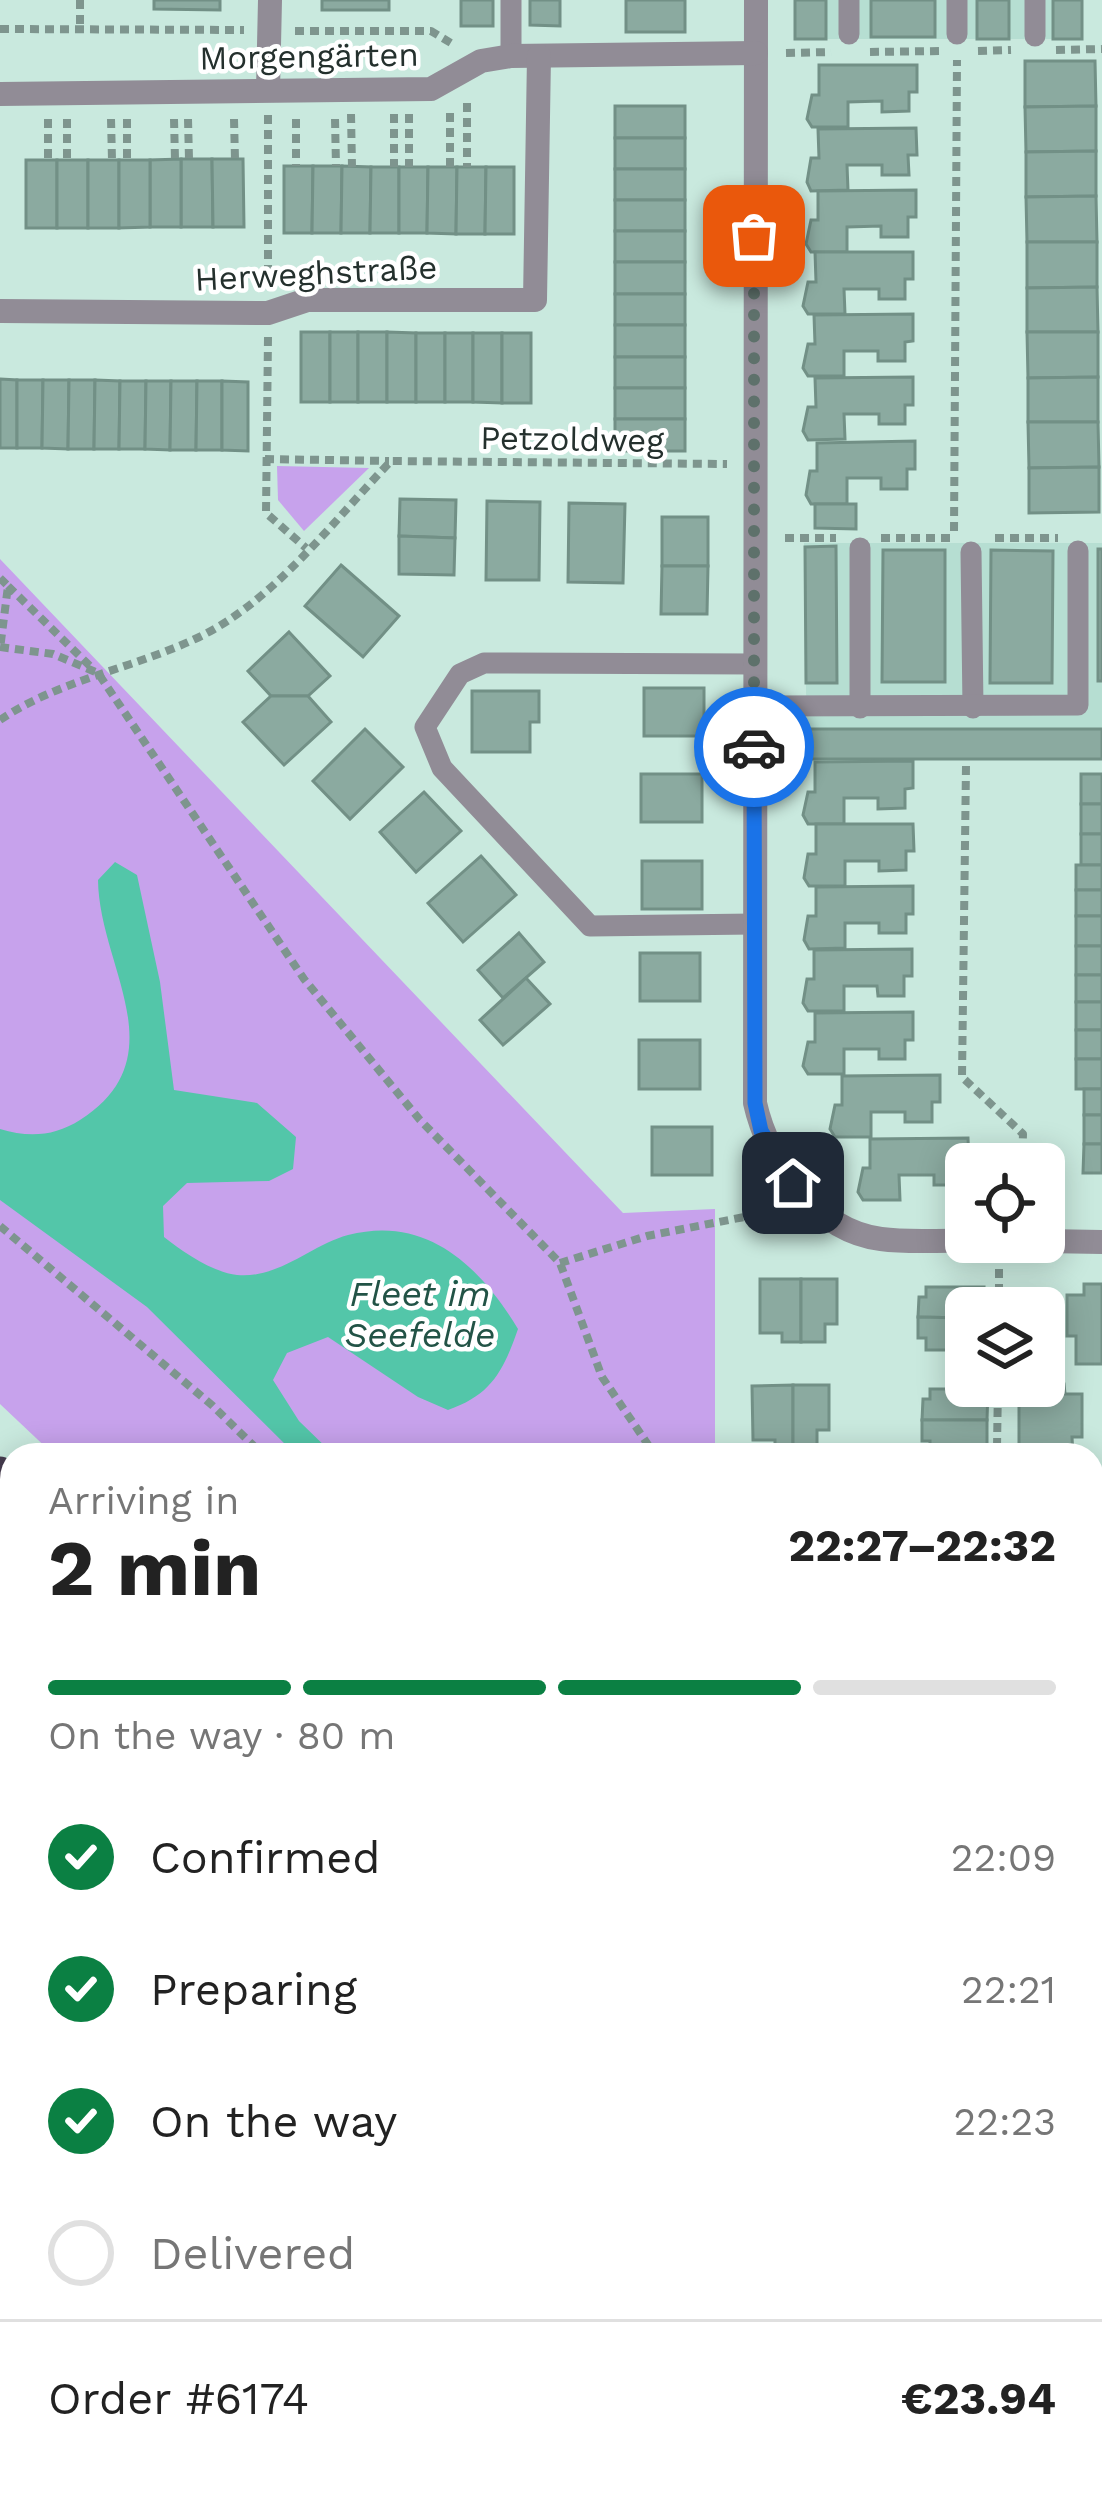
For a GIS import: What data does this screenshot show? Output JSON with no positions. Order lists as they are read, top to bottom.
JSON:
{
  "streets": {
    "street": ["Morgengärten", "Herweghstraße"],
    "path": ["Petzoldweg"]
  },
  "crossings": [
    ["Morgengärten", "Herweghstraße"]
  ],
  "water": ["Fleet im Seefelde"],
  "page": {
    "heading": ["2 min", "Arriving in", "22:27–22:32"],
    "panel": ["Order #6174", "€23.94"],
    "bar": "On the way · 80 m",
    "list": [
      ["Confirmed", "22:09"],
      ["Preparing", "22:21"],
      ["On the way", "22:23"],
      "Delivered"
    ]
  }
}
